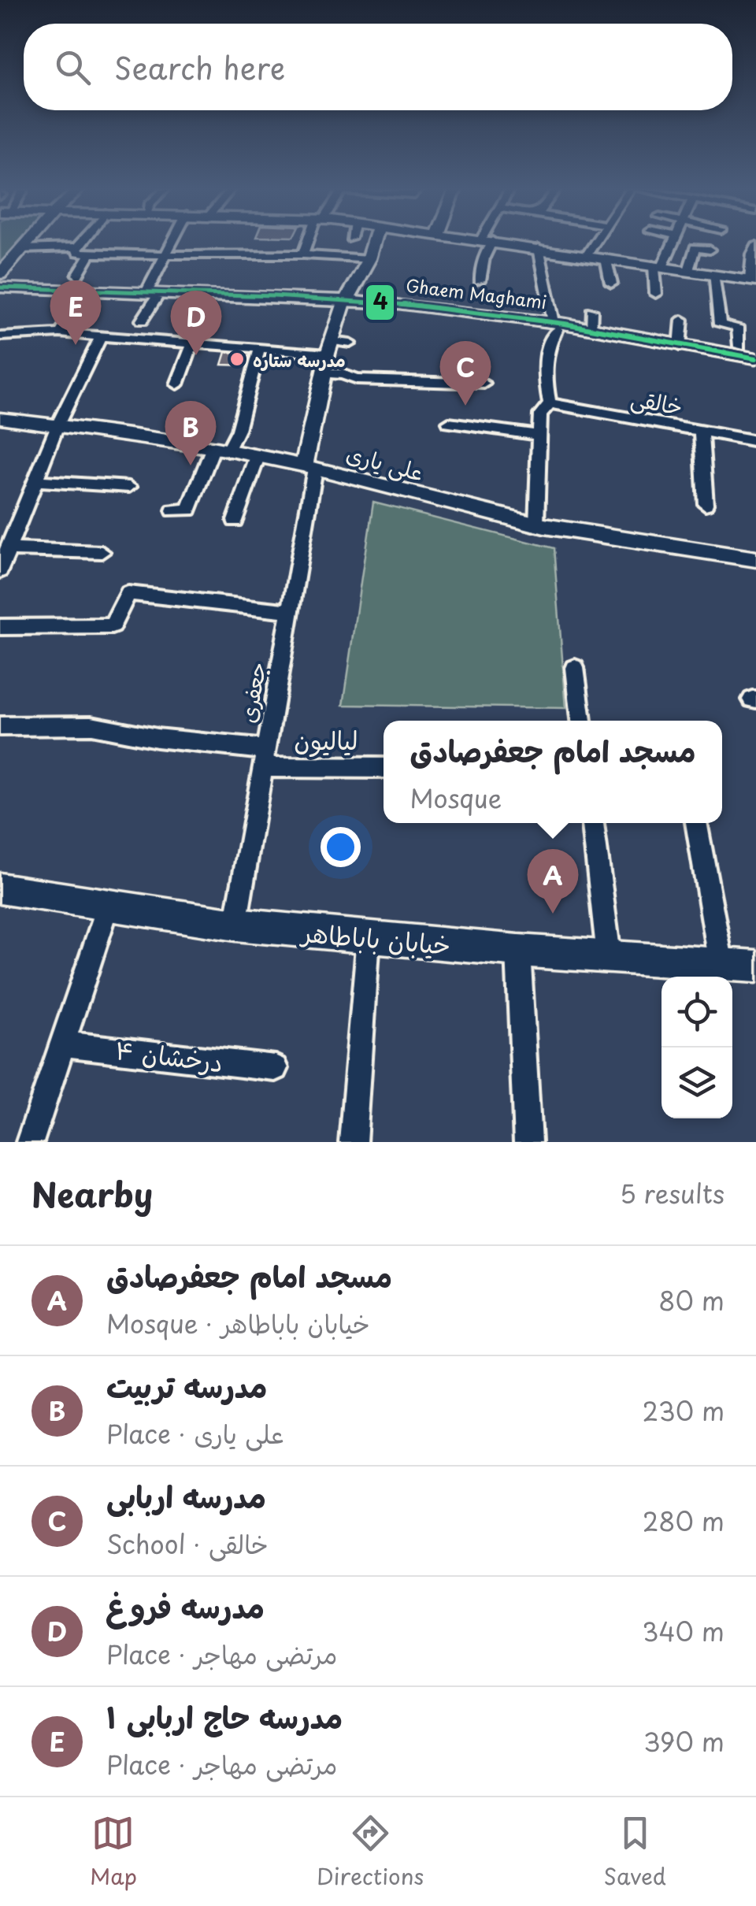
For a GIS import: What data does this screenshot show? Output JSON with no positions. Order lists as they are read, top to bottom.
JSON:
{
  "streets": {
    "main road": ["Ghaem Maghami", "خیابان باباطاهر"],
    "street": [
      "خالقی",
      "علی یاری",
      "جعفری",
      "لیالیون",
      "درخشان ۴"
    ]
  },
  "crossings": [
    ["علی یاری", "جعفری"],
    ["جعفری", "لیالیون"],
    ["جعفری", "خیابان باباطاهر"]
  ],
  "places": ["مدرسه ستاره"],
  "lines": ["transit line 4"],
  "page": {
    "search": "Search here",
    "pins": [
      "E",
      "D",
      "C",
      "B",
      "A"
    ],
    "popup": ["مسجد امام جعفرصادق", "Mosque"],
    "heading": ["Nearby", "5 results"],
    "list": [
      {
        "mark": "A",
        "name": "مسجد امام جعفرصادق",
        "note": "Mosque · خیابان باباطاهر",
        "value": "80 m"
      },
      {
        "mark": "B",
        "name": "مدرسه تربیت",
        "note": "Place · علی یاری",
        "value": "230 m"
      },
      {
        "mark": "C",
        "name": "مدرسه اربابی",
        "note": "School · خالقی",
        "value": "280 m"
      },
      {
        "mark": "D",
        "name": "مدرسه فروغ",
        "note": "Place · مرتضی مهاجر",
        "value": "340 m"
      },
      {
        "mark": "E",
        "name": "مدرسه حاج اربابی ۱",
        "note": "Place · مرتضی مهاجر",
        "value": "390 m"
      }
    ],
    "nav": ["Map", "Directions", "Saved"]
  }
}
